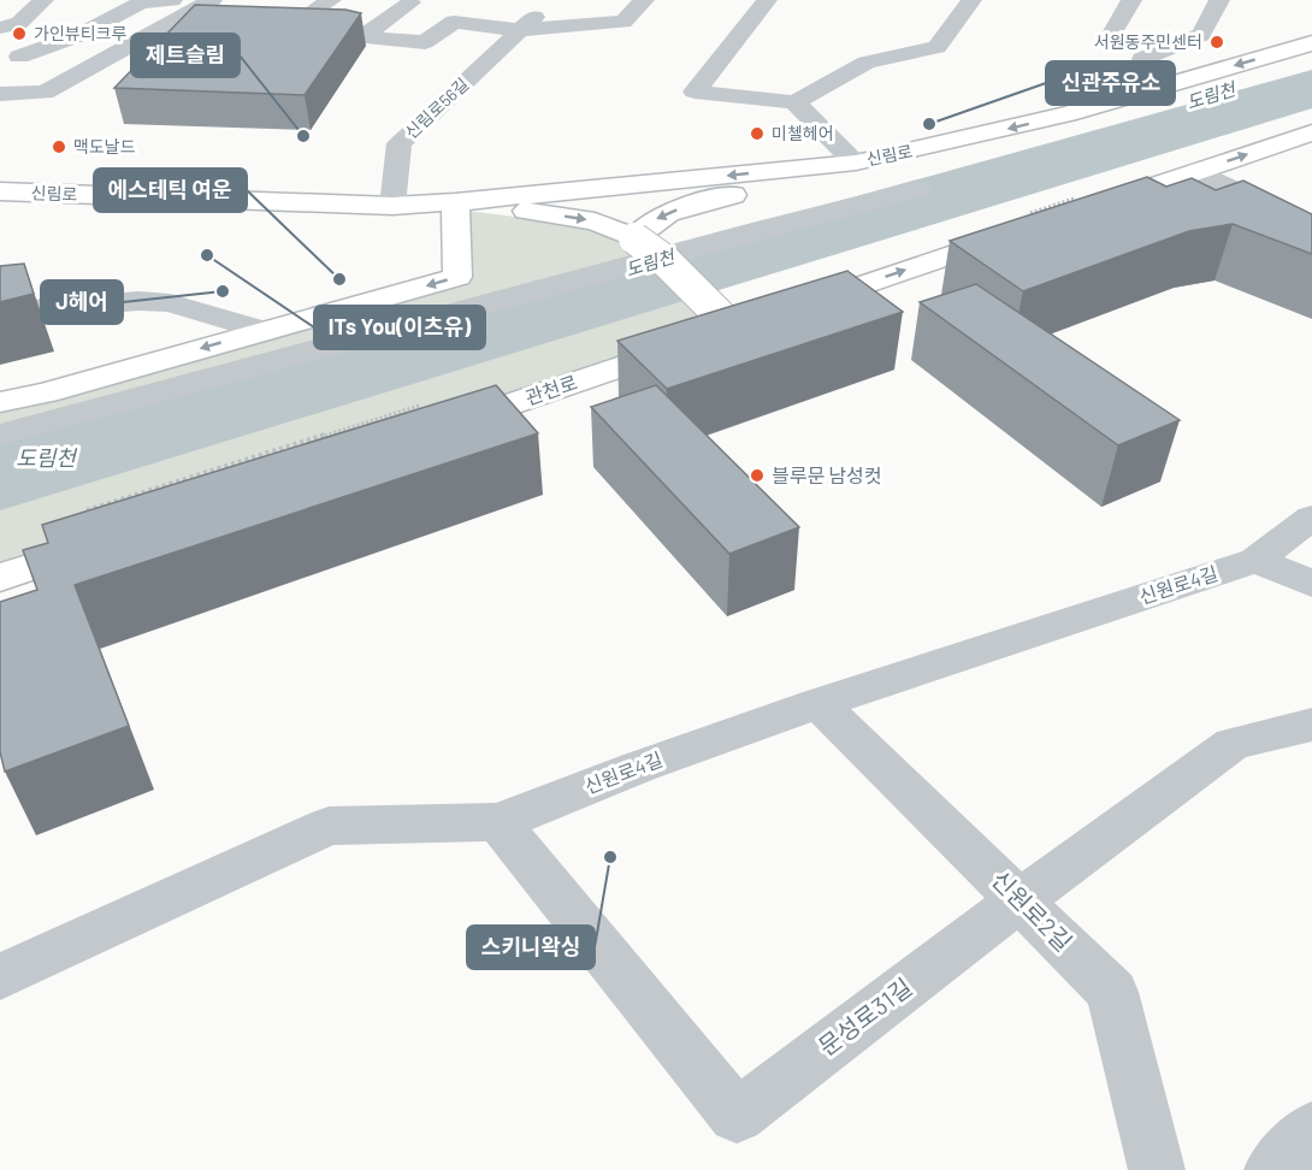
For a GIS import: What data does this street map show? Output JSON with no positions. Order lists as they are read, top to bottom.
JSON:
{
  "streets": {
    "main road": ["신림로", "관천로"],
    "street": [
      "신림로56길",
      "신원로4길",
      "신원로2길",
      "문성로31길"
    ]
  },
  "crossings": [
    ["신림로56길", "신림로"],
    ["신림로", "관천로"],
    ["신원로4길", "신원로2길"],
    ["신원로4길", "문성로31길"],
    ["신원로2길", "문성로31길"]
  ],
  "water": ["도림천"],
  "places": [
    "가인뷰티크루",
    "서원동주민센터",
    "신관주유소",
    "미첼헤어",
    "제트슬림",
    "맥도날드",
    "ITs You(이츠유)",
    "에스테틱 여운",
    "J헤어",
    "블루문 남성컷",
    "스키니왁싱"
  ]
}
